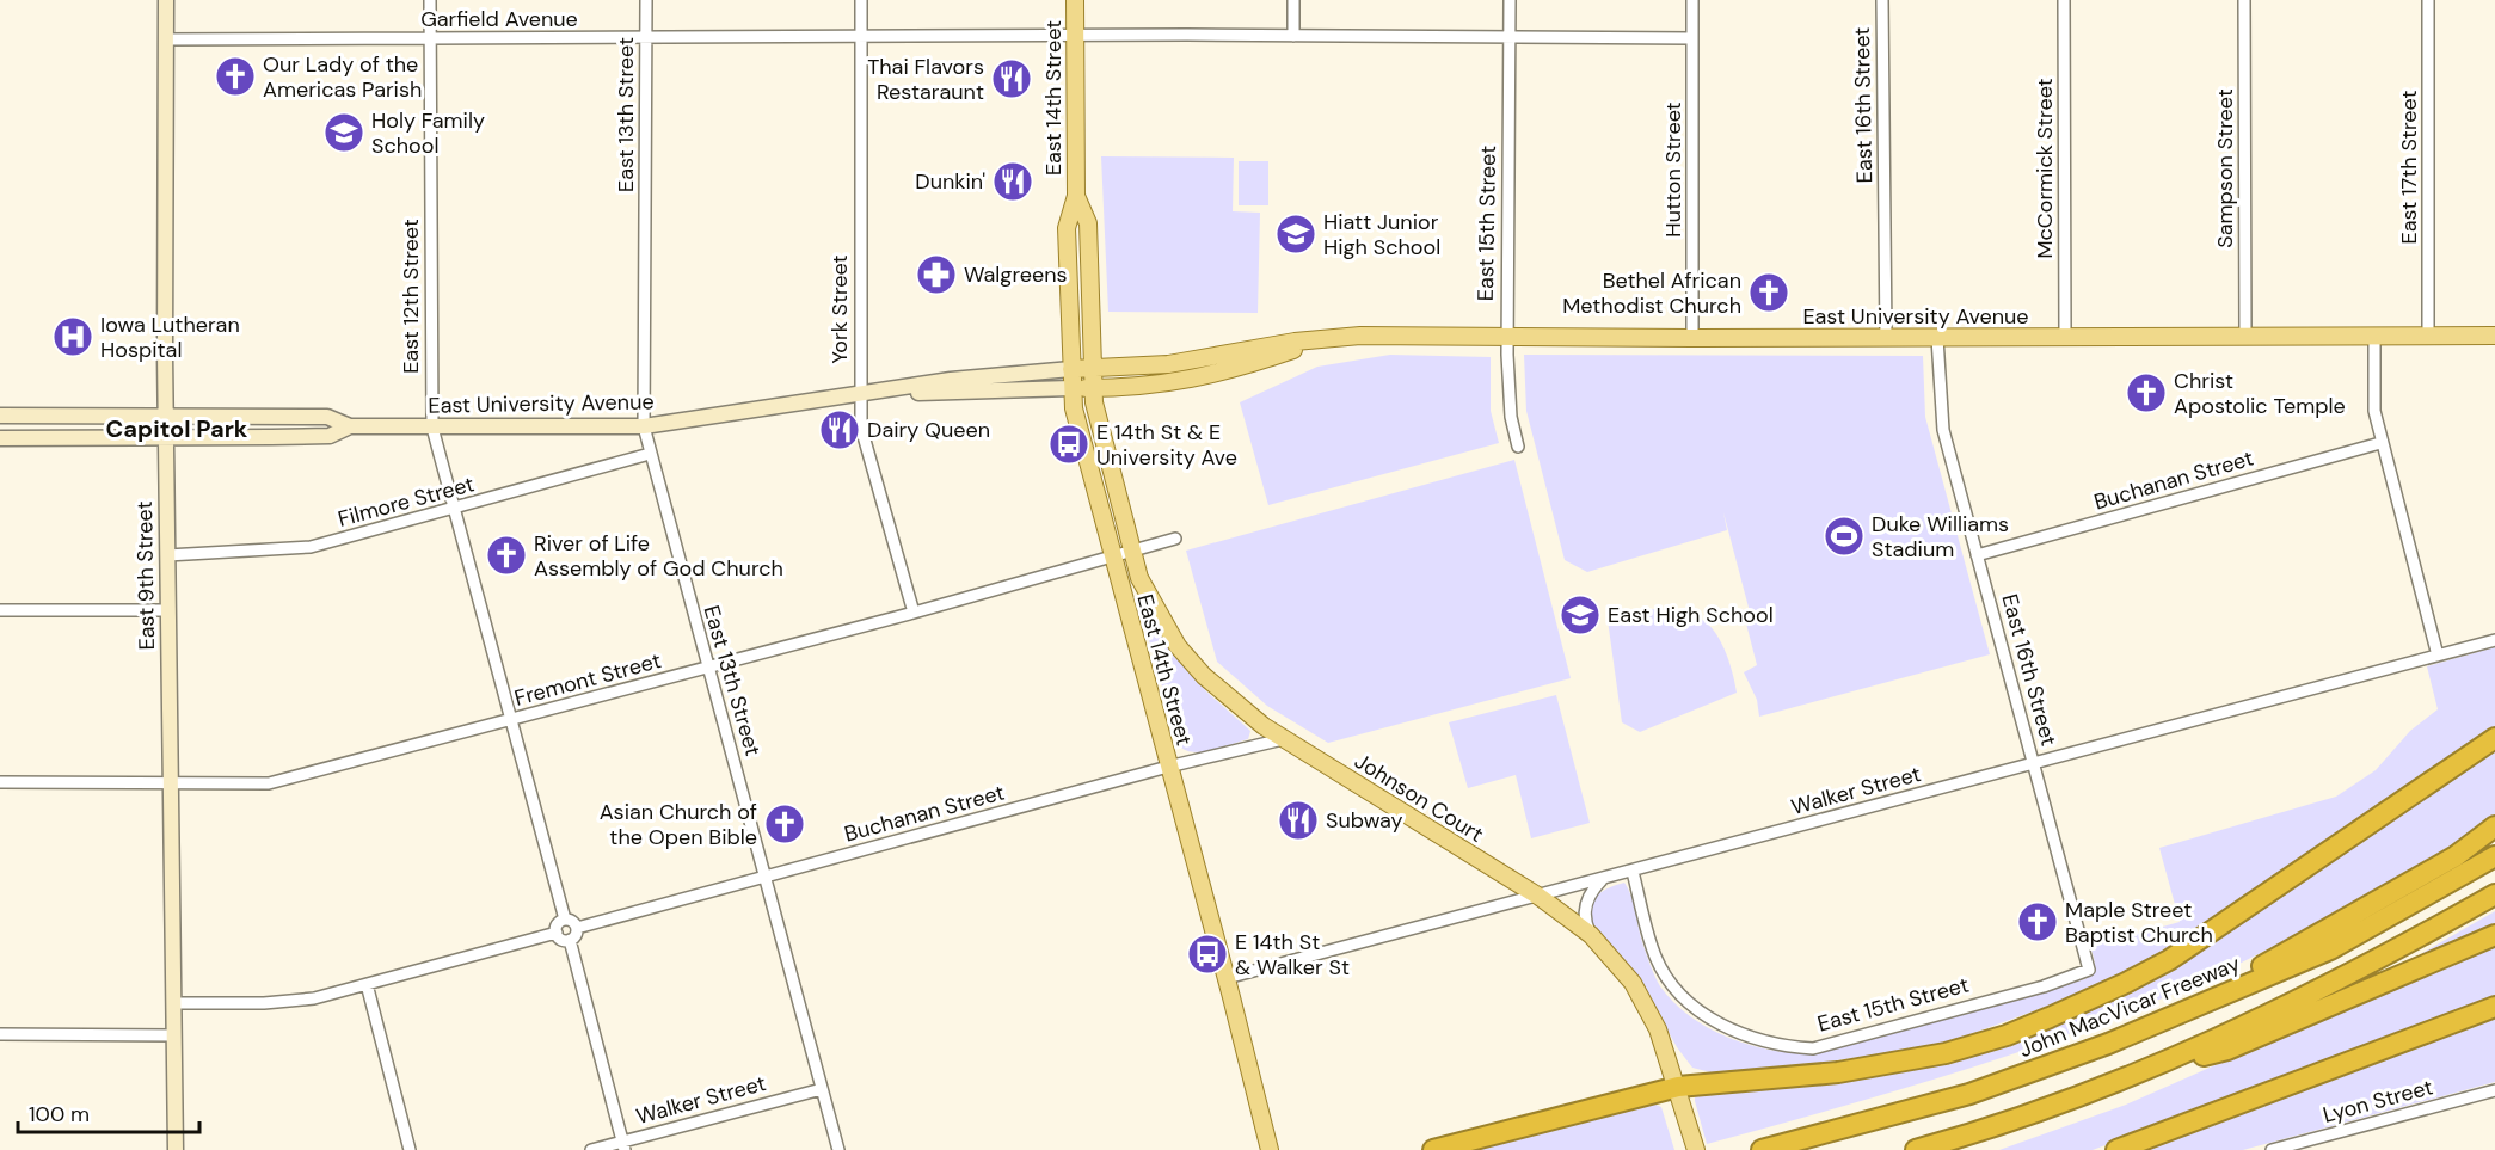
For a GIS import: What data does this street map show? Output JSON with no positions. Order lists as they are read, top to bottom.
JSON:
{
  "streets": {
    "highway": ["John MacVicar Freeway"],
    "main road": [
      "East 14th Street",
      "East University Avenue",
      "East 9th Street",
      "Johnson Court"
    ],
    "street": [
      "Garfield Avenue",
      "East 16th Street",
      "East 13th Street",
      "East 17th Street",
      "McCormick Street",
      "Sampson Street",
      "Hutton Street",
      "East 15th Street",
      "East 12th Street",
      "York Street",
      "Buchanan Street",
      "Filmore Street",
      "Fremont Street",
      "Walker Street",
      "Lyon Street"
    ]
  },
  "crossings": [
    ["Garfield Avenue", "East 14th Street"],
    ["Garfield Avenue", "East 13th Street"],
    ["Garfield Avenue", "Hutton Street"],
    ["Garfield Avenue", "East 15th Street"],
    ["Garfield Avenue", "East 12th Street"],
    ["Garfield Avenue", "York Street"],
    ["Garfield Avenue", "East 9th Street"],
    ["East 14th Street", "East University Avenue"],
    ["East 14th Street", "Buchanan Street"],
    ["East 14th Street", "Fremont Street"],
    ["East 14th Street", "Walker Street"],
    ["East 14th Street", "Johnson Court"],
    ["East 16th Street", "East 15th Street"],
    ["East 16th Street", "East University Avenue"],
    ["East 16th Street", "Buchanan Street"],
    ["East 16th Street", "Walker Street"],
    ["East 13th Street", "East University Avenue"],
    ["East 13th Street", "Buchanan Street"],
    ["East 13th Street", "Filmore Street"],
    ["East 13th Street", "Fremont Street"],
    ["East 13th Street", "Walker Street"],
    ["East 17th Street", "East University Avenue"],
    ["McCormick Street", "East University Avenue"],
    ["Sampson Street", "East University Avenue"],
    ["Hutton Street", "East University Avenue"],
    ["East 15th Street", "East University Avenue"],
    ["East 15th Street", "Walker Street"],
    ["East 12th Street", "East University Avenue"],
    ["East 12th Street", "Buchanan Street"],
    ["East 12th Street", "Filmore Street"],
    ["East 12th Street", "Fremont Street"],
    ["York Street", "East University Avenue"],
    ["York Street", "Fremont Street"],
    ["East University Avenue", "East 9th Street"],
    ["Buchanan Street", "Johnson Court"],
    ["Filmore Street", "East 9th Street"],
    ["East 9th Street", "Fremont Street"],
    ["Fremont Street", "Johnson Court"],
    ["Walker Street", "Johnson Court"]
  ],
  "districts": ["Capitol Park"],
  "places": {
    "church": [
      "Our Lady of the Americas Parish",
      "Bethel African Methodist Church",
      "Christ Apostolic Temple",
      "River of Life Assembly of God Church",
      "Asian Church of the Open Bible",
      "Maple Street Baptist Church"
    ],
    "restaurant": [
      "Thai Flavors Restaraunt",
      "Dunkin'",
      "Dairy Queen",
      "Subway"
    ],
    "school or university": ["Holy Family School", "Hiatt Junior High School", "East High School"],
    "pharmacy": ["Walgreens"],
    "hospital": ["Iowa Lutheran Hospital"],
    "bus stop": ["E 14th St & E University Ave", "E 14th St & Walker St"],
    "sports": ["Duke Williams Stadium"]
  },
  "scale_bar": "100 m"
}
